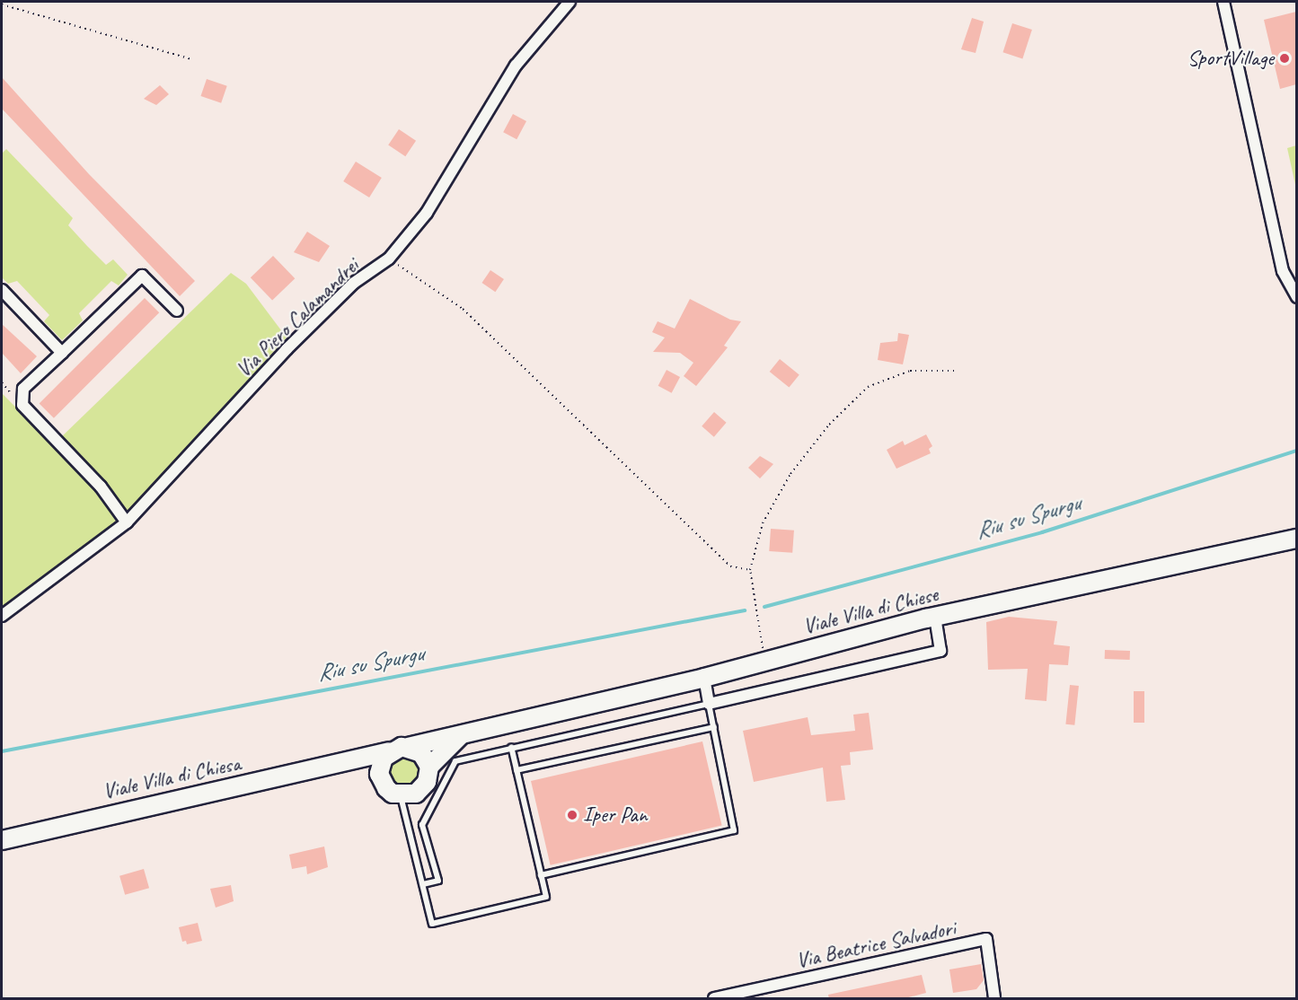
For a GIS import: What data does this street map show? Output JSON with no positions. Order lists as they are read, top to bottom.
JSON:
{
  "streets": {
    "main road": ["Viale Villa di Chiese", "Viale Villa di Chiesa"],
    "street": ["Via Piero Calamandrei", "Via Beatrice Salvadori"]
  },
  "crossings": [
    ["Viale Villa di Chiese", "Viale Villa di Chiesa"]
  ],
  "water": ["Riu su Spurgu"],
  "places": ["SportVillage", "Iper Pan"]
}
